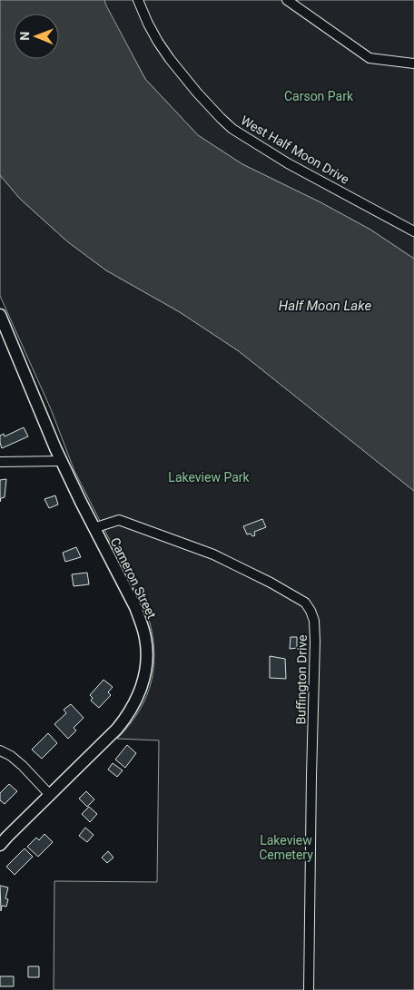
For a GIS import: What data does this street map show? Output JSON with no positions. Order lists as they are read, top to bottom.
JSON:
{
  "streets": {
    "main road": ["Cameron Street"],
    "street": ["West Half Moon Drive", "Buffington Drive"]
  },
  "crossings": [
    ["Cameron Street", "Buffington Drive"]
  ],
  "water": ["Half Moon Lake"],
  "parks": ["Carson Park", "Lakeview Park", "Lakeview Cemetery"],
  "north": "left"
}
